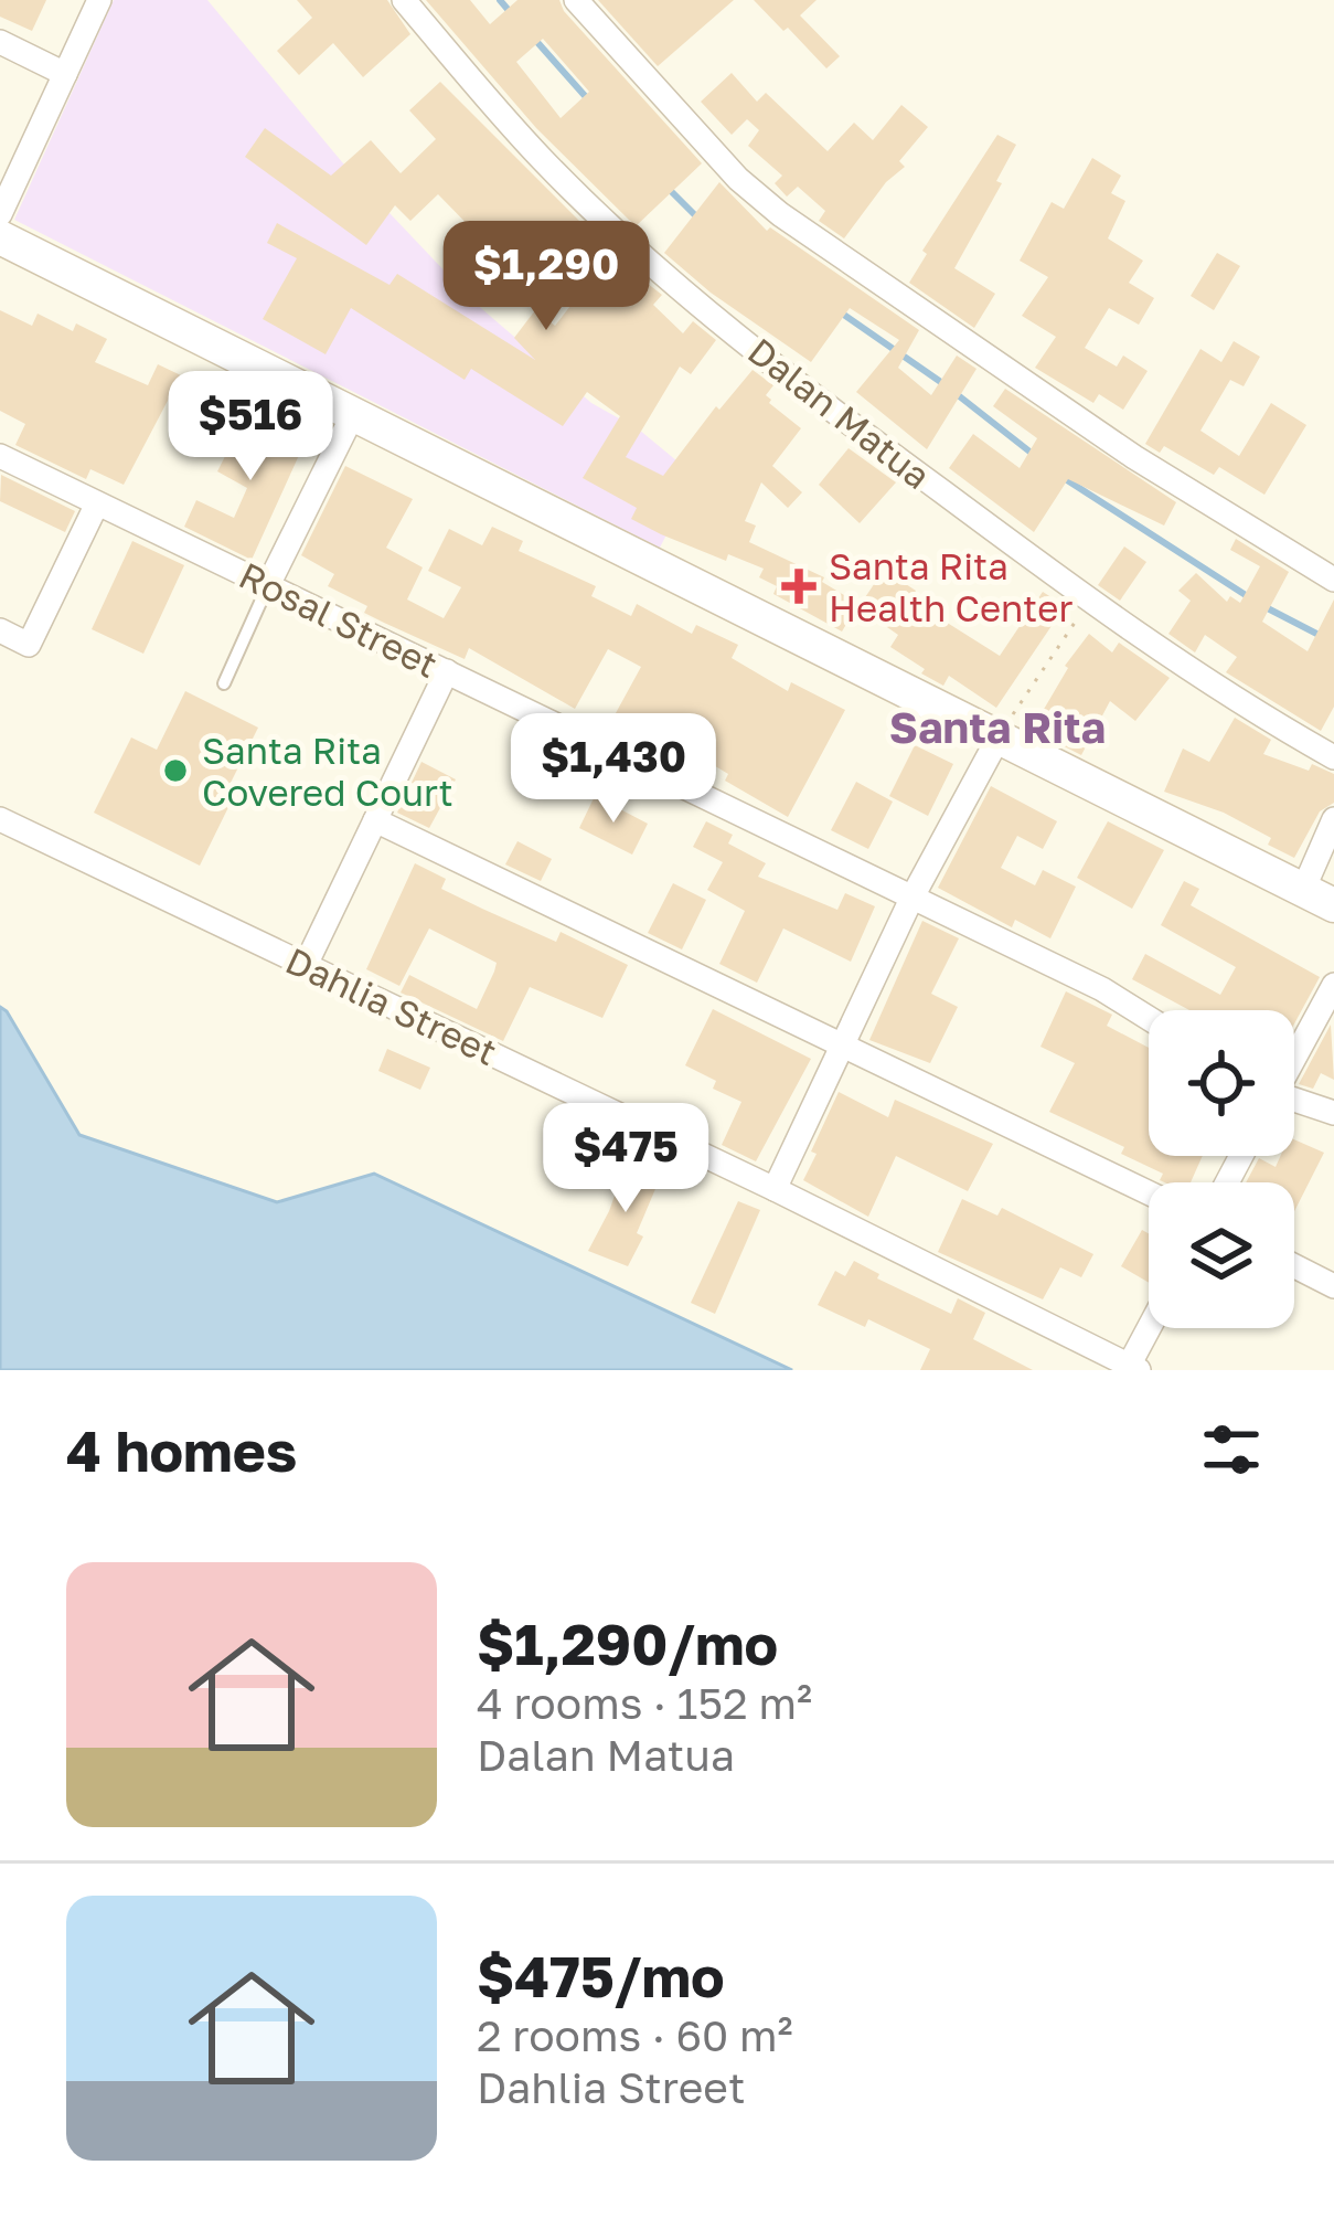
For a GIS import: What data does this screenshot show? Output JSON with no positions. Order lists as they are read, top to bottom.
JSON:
{
  "streets": {
    "street": ["Dalan Matua", "Rosal Street", "Dahlia Street"]
  },
  "districts": ["Santa Rita"],
  "places": {
    "health": ["Santa Rita Health Center"],
    "other": ["Santa Rita Covered Court"]
  },
  "page": {
    "price": [
      "$1,290",
      "$516",
      "$1,430",
      "$475"
    ],
    "heading": "4 homes",
    "list": [
      {
        "name": "$1,290/mo",
        "note": "4 rooms · 152 m² · Dalan Matua"
      },
      {
        "name": "$475/mo",
        "note": "2 rooms · 60 m² · Dahlia Street"
      }
    ]
  }
}
